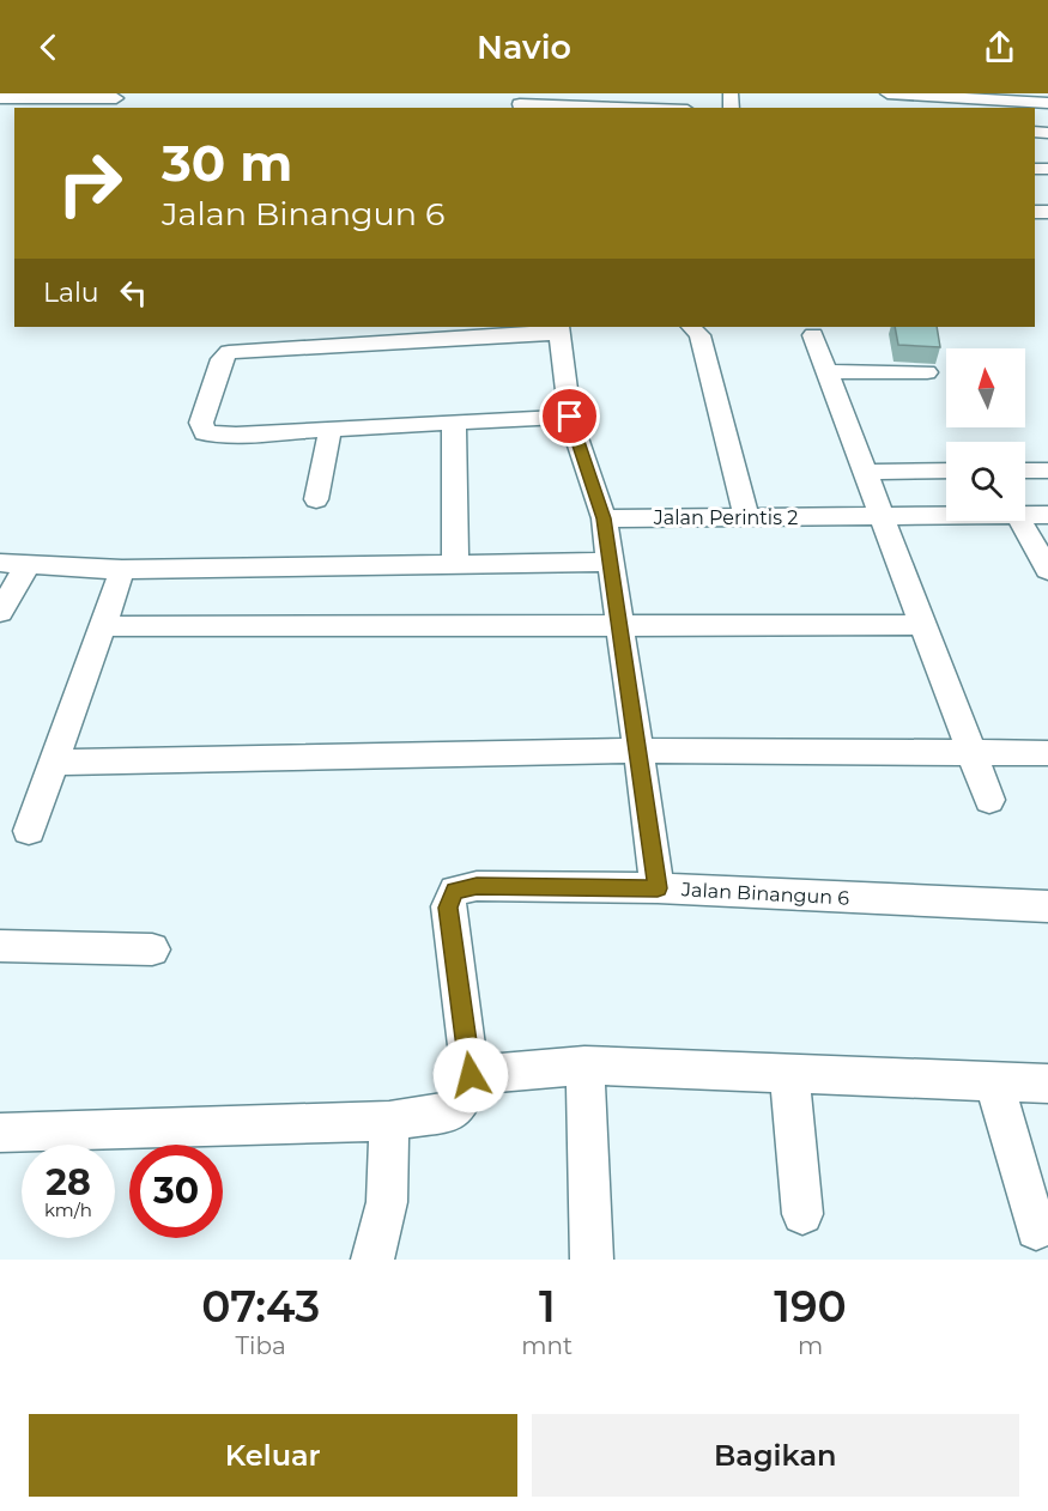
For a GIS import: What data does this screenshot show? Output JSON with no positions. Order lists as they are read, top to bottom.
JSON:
{
  "streets": {
    "street": ["Jalan Perintis 2", "Jalan Binangun 6"]
  },
  "north": "top",
  "page": {
    "header": "Navio",
    "turn": ["30 m", "Jalan Binangun 6"],
    "then": "Lalu",
    "speed": "28 km/h",
    "limit": "30",
    "eta": [
      "07:43",
      "Tiba",
      "1",
      "mnt",
      "190",
      "m"
    ],
    "buttons": ["Keluar", "Bagikan"]
  }
}
